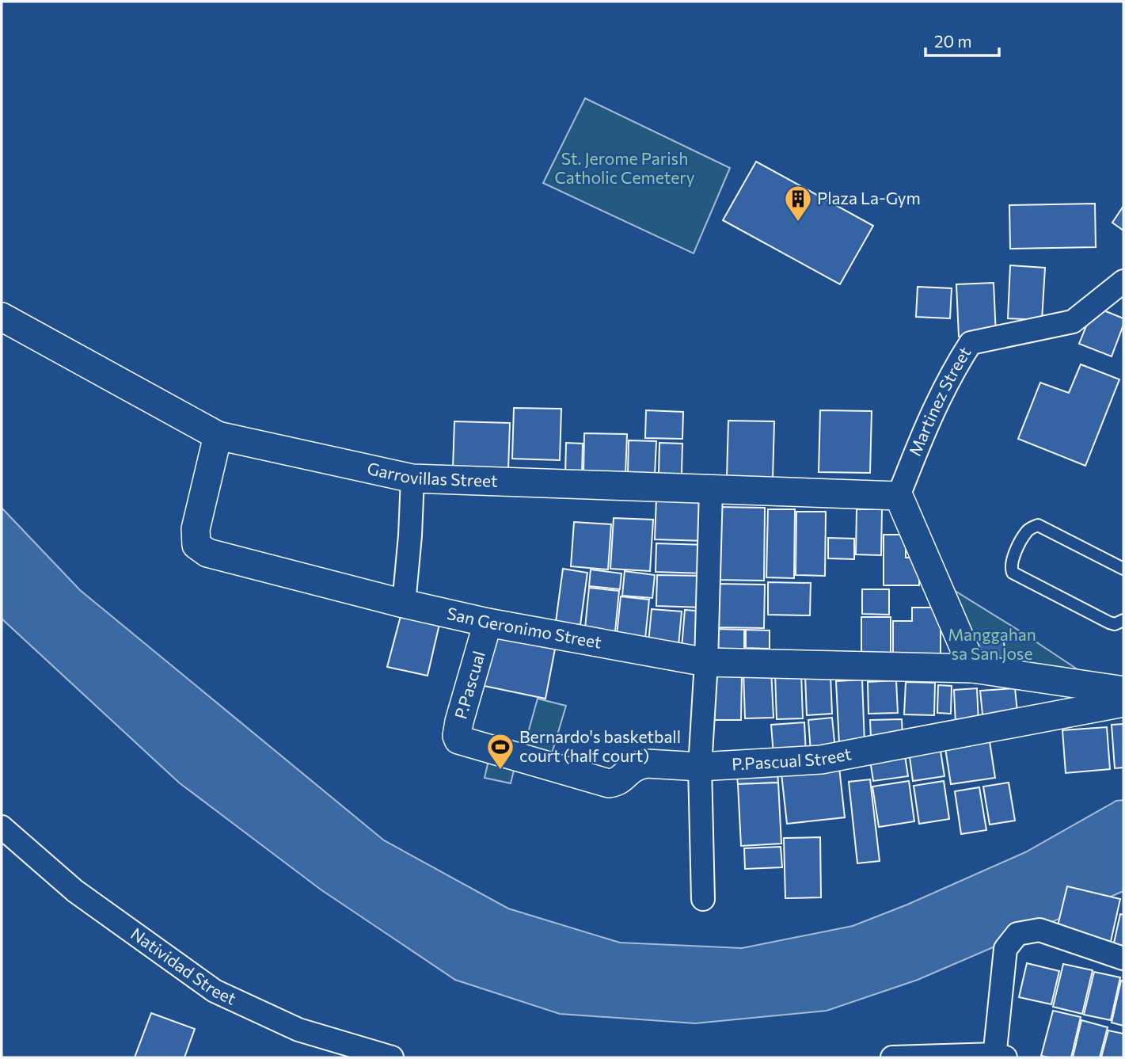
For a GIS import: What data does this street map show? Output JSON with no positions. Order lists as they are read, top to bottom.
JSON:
{
  "streets": {
    "street": [
      "Martinez Street",
      "Garrovillas Street",
      "San Geronimo Street",
      "P.Pascual",
      "P.Pascual Street",
      "Natividad Street"
    ]
  },
  "crossings": [
    ["Martinez Street", "Garrovillas Street"],
    ["Garrovillas Street", "San Geronimo Street"],
    ["San Geronimo Street", "P.Pascual"],
    ["P.Pascual", "P.Pascual Street"]
  ],
  "parks": ["St. Jerome Parish Catholic Cemetery", "Manggahan sa San Jose"],
  "places": {
    "building": ["Plaza La-Gym"],
    "sports": ["Bernardo's basketball court (half court)"]
  },
  "scale_bar": "20 m"
}
